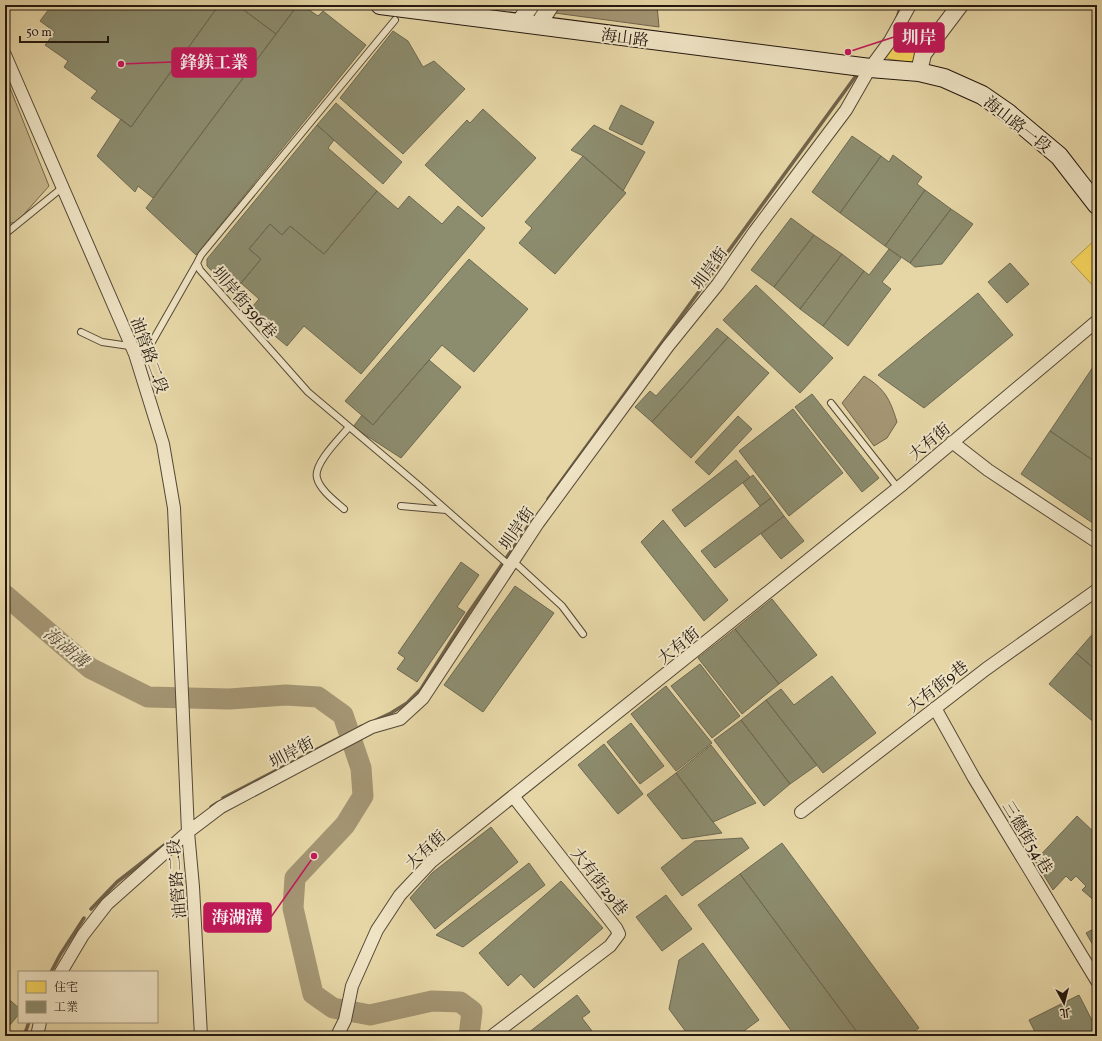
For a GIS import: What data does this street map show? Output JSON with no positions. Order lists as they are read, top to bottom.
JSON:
{
  "streets": {
    "main road": ["海山路", "海山路一段"],
    "street": [
      "圳岸街",
      "油管路二段",
      "大有街",
      "大有街9巷",
      "三德街54巷",
      "大有街29巷"
    ],
    "lane": ["圳岸街396巷"]
  },
  "crossings": [
    ["海山路", "海山路一段"],
    ["海山路", "圳岸街"],
    ["海山路一段", "圳岸街"],
    ["圳岸街", "圳岸街396巷"],
    ["圳岸街", "油管路二段"],
    ["大有街", "大有街29巷"],
    ["大有街9巷", "三德街54巷"]
  ],
  "water": ["海湖溝"],
  "places": ["圳岸", "鋒鎂工業", "海湖溝"],
  "legend": ["住宅", "工業"],
  "scale_bar": "50 m",
  "north": "bottom"
}
